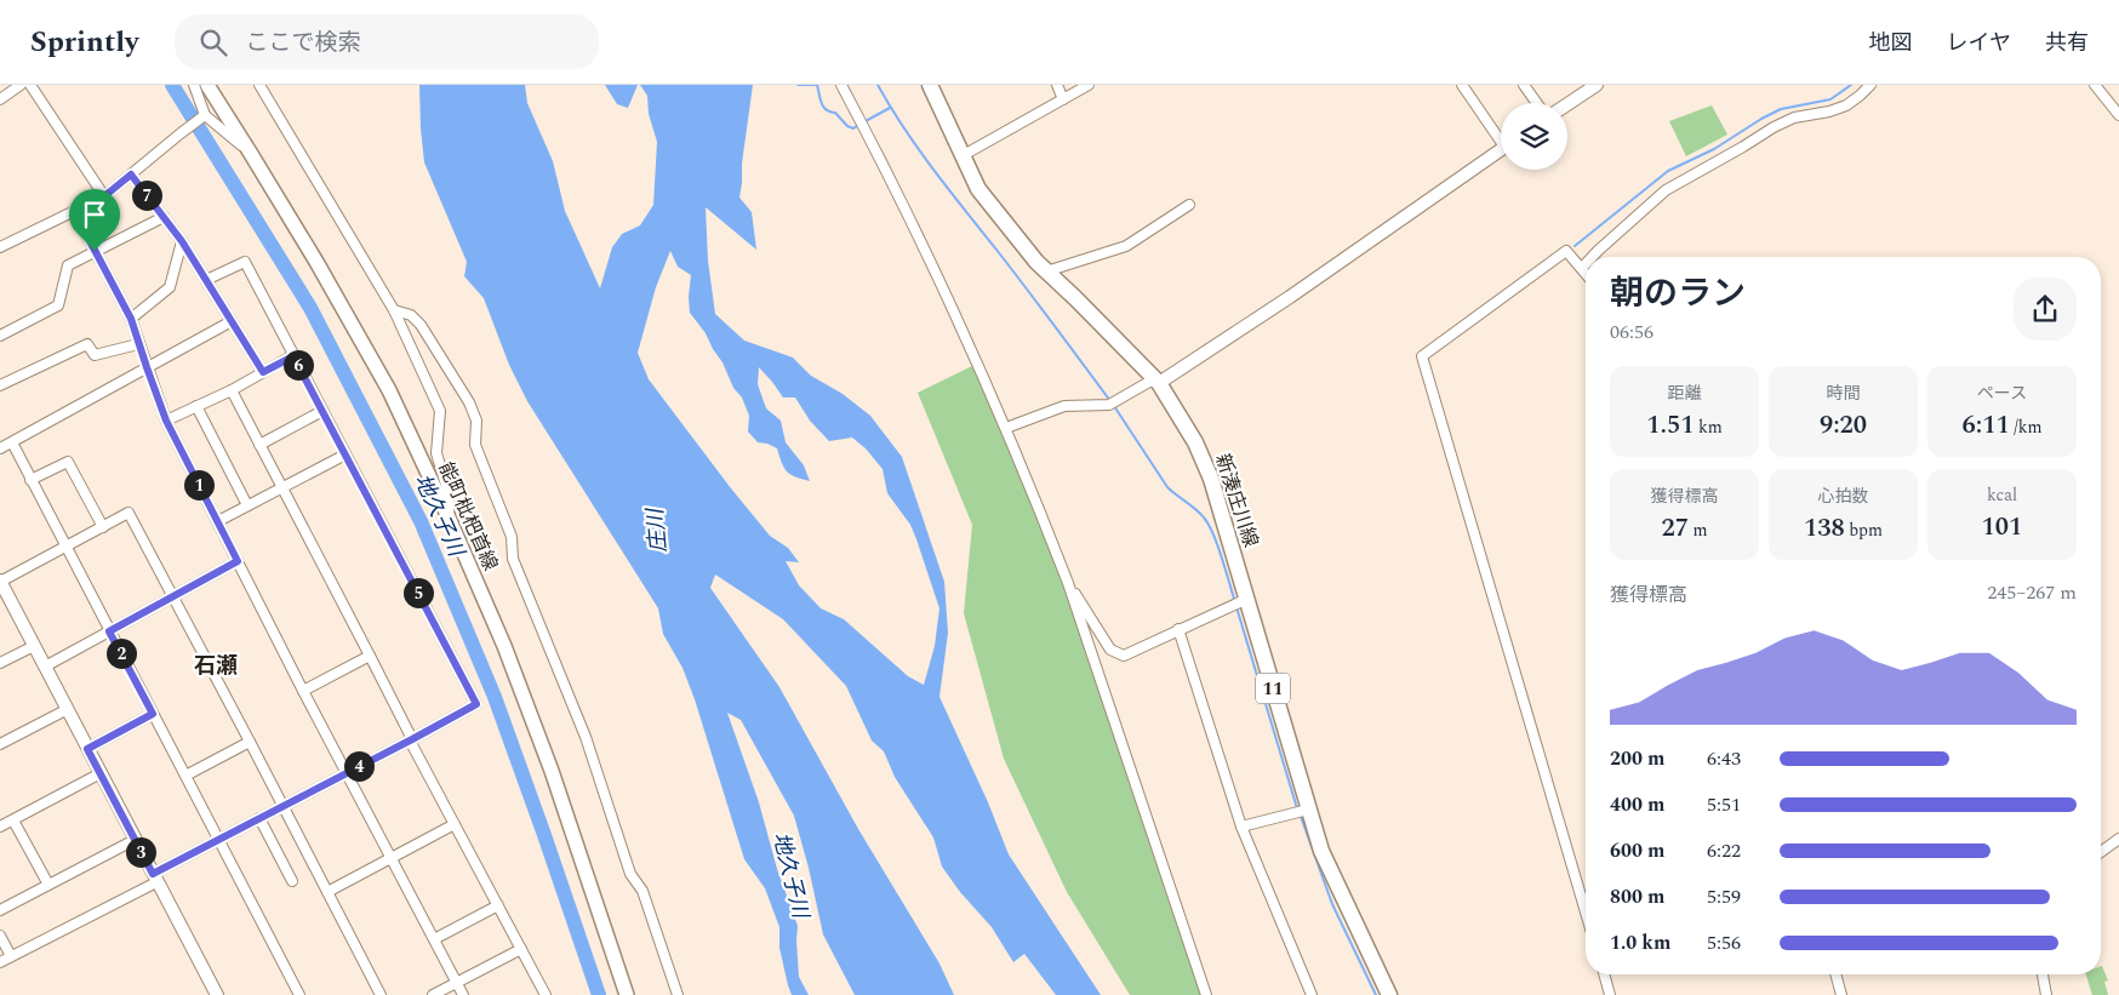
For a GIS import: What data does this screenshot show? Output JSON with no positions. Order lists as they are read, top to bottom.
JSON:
{
  "streets": {
    "main road": ["新湊庄川線", "能町枇杷首線", "11"]
  },
  "districts": ["石瀬"],
  "water": ["地久子川", "庄川"],
  "page": {
    "header": "Sprintly",
    "search": "ここで検索",
    "nav": ["地図", "レイヤ", "共有"],
    "pins": [
      "7",
      "6",
      "1",
      "5",
      "2",
      "4",
      "3"
    ],
    "heading": ["朝のラン", "06:56"],
    "stats": [
      ["距離", "1.51 km"],
      ["時間", "9:20"],
      ["ペース", "6:11 /km"],
      ["獲得標高", "27 m"],
      ["心拍数", "138 bpm"],
      ["kcal", "101"]
    ],
    "chart": ["獲得標高", "245–267 m"],
    "list": [
      {
        "name": "200 m",
        "note": "6:43"
      },
      {
        "name": "400 m",
        "note": "5:51"
      },
      {
        "name": "600 m",
        "note": "6:22"
      },
      {
        "name": "800 m",
        "note": "5:59"
      },
      {
        "name": "1.0 km",
        "note": "5:56"
      }
    ]
  }
}
